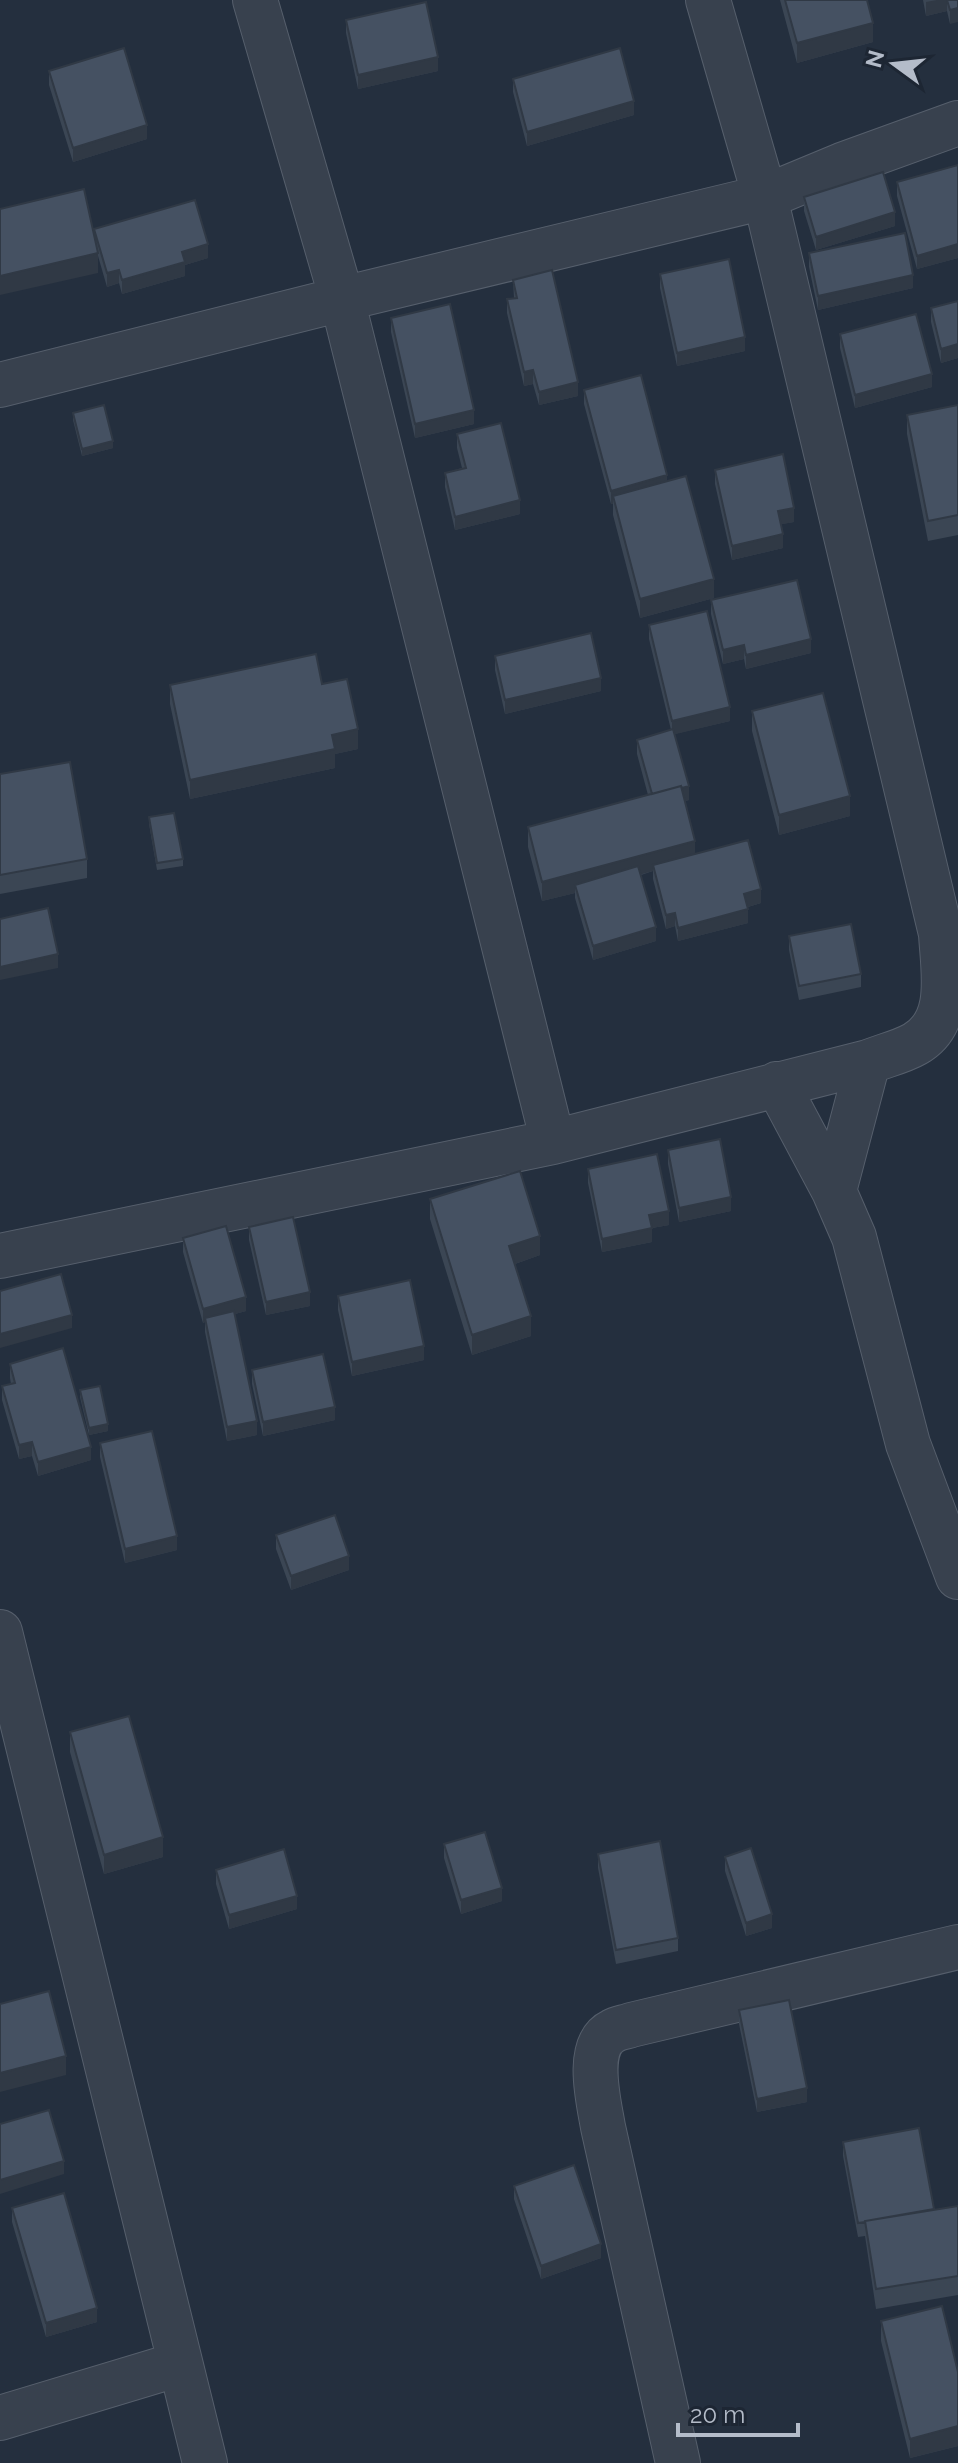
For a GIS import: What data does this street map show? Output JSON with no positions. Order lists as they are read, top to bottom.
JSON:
{
  "scale_bar": "20 m",
  "north": "left"
}
